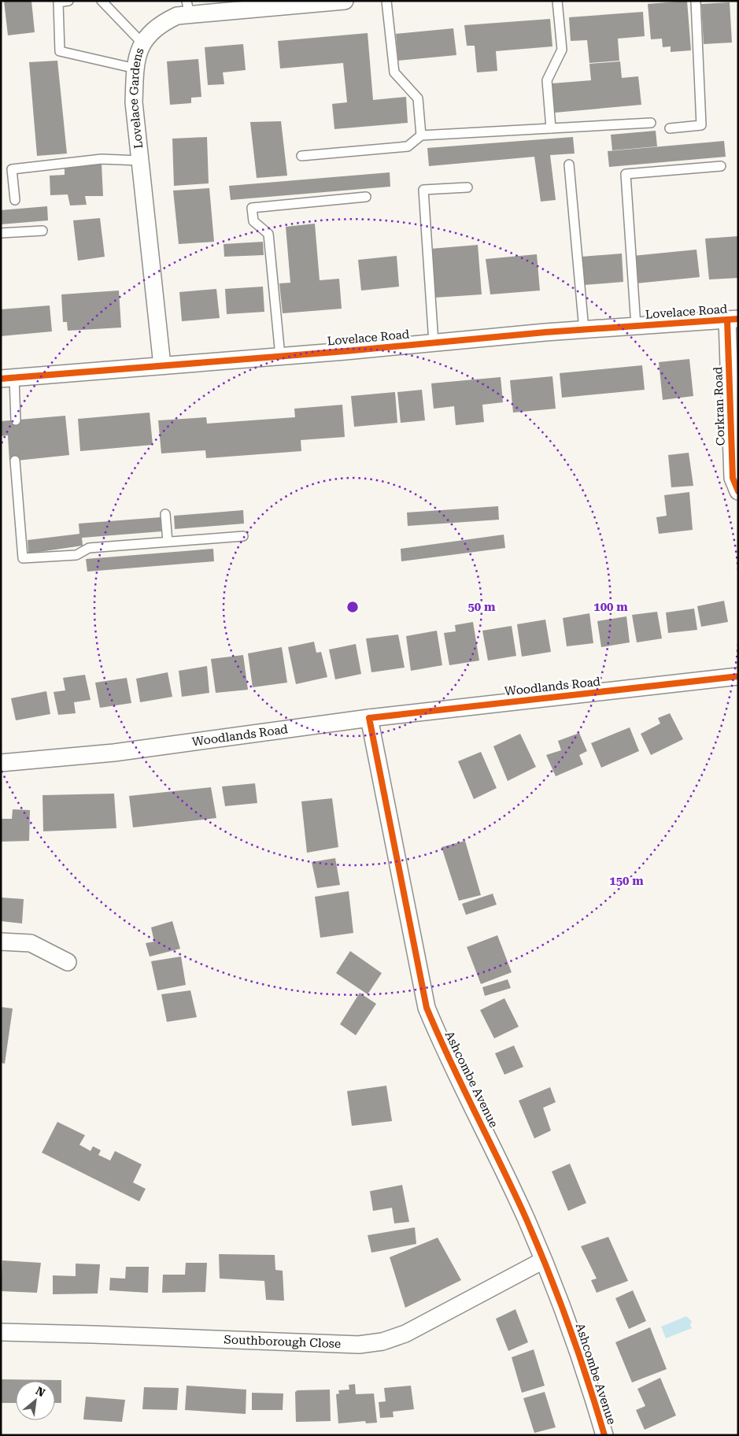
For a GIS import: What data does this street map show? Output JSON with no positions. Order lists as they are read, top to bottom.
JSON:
{
  "streets": {
    "street": [
      "Lovelace Gardens",
      "Lovelace Road",
      "Corkran Road",
      "Woodlands Road",
      "Ashcombe Avenue",
      "Southborough Close"
    ]
  },
  "crossings": [
    ["Lovelace Gardens", "Lovelace Road"],
    ["Lovelace Road", "Corkran Road"],
    ["Woodlands Road", "Ashcombe Avenue"],
    ["Ashcombe Avenue", "Southborough Close"]
  ],
  "north": "top right",
  "rings": ["50 m", "100 m", "150 m"]
}
